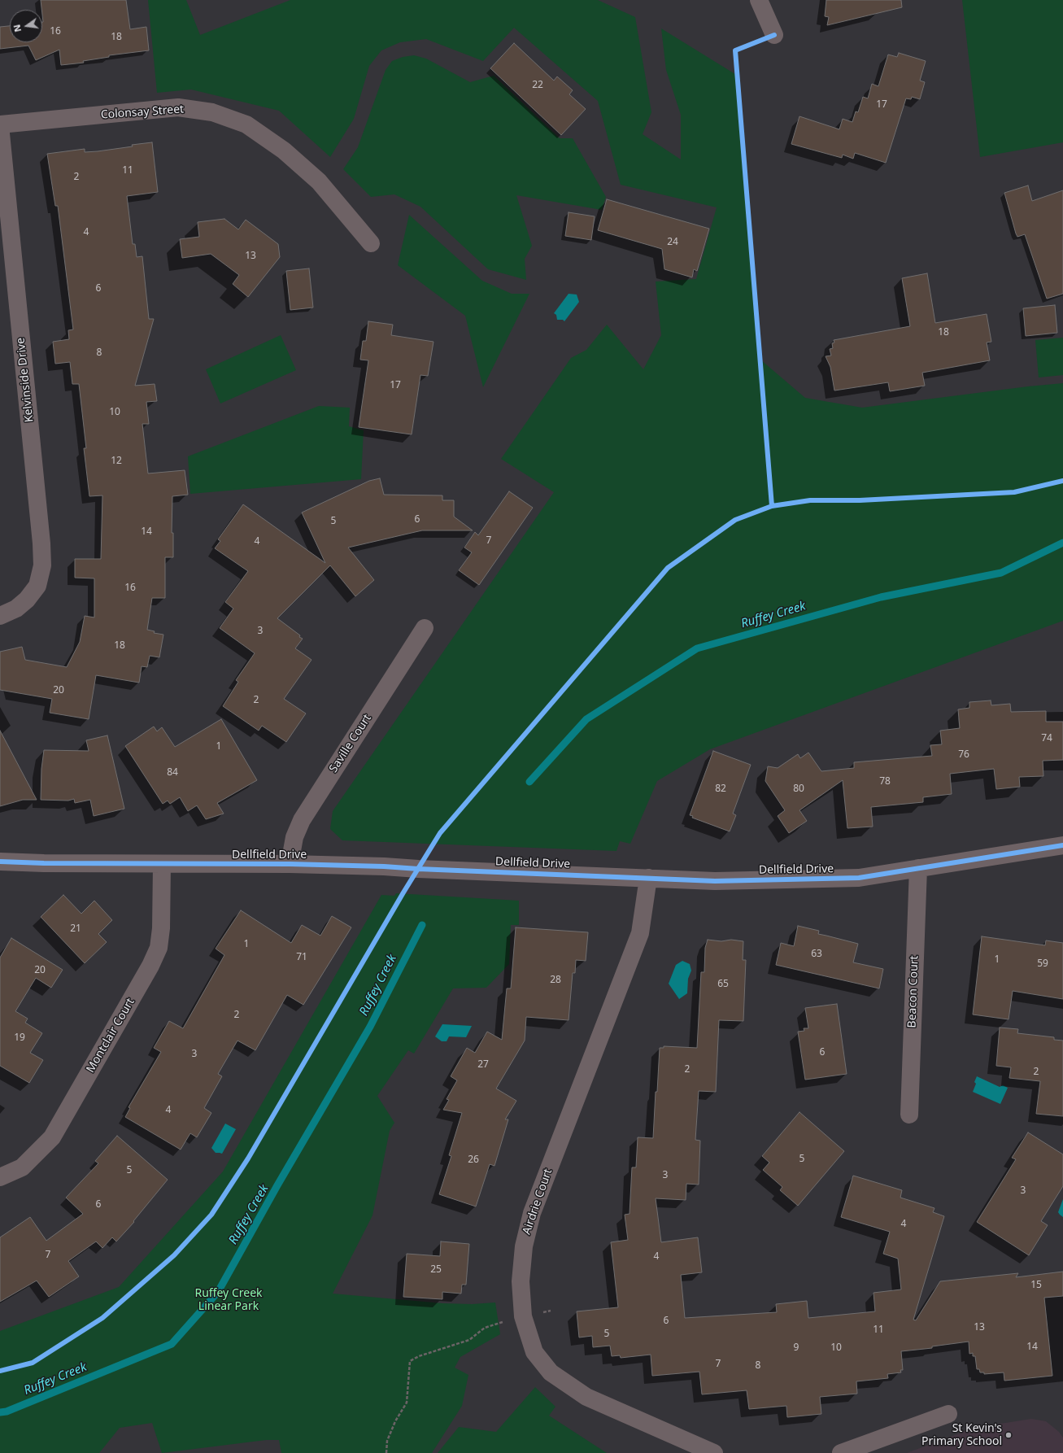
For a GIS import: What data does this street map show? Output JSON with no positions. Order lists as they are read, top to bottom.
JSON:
{
  "streets": {
    "street": [
      "Colonsay Street",
      "Kelvinside Drive",
      "Saville Court",
      "Dellfield Drive",
      "Beacon Court",
      "Montclair Court",
      "Airdrie Court"
    ]
  },
  "crossings": [
    ["Colonsay Street", "Kelvinside Drive"],
    ["Saville Court", "Dellfield Drive"],
    ["Dellfield Drive", "Beacon Court"],
    ["Dellfield Drive", "Montclair Court"],
    ["Dellfield Drive", "Airdrie Court"]
  ],
  "water": ["Ruffey Creek"],
  "parks": ["Ruffey Creek Linear Park"],
  "places": ["St Kevin's Primary School"],
  "house_numbers": [
    "16",
    "18",
    "22",
    "17",
    "11",
    "2",
    "4",
    "24",
    "13",
    "6",
    "18",
    "8",
    "17",
    "10",
    "12",
    "6",
    "5",
    "14",
    "7",
    "4",
    "16",
    "3",
    "18",
    "20",
    "2",
    "74",
    "1",
    "76",
    "84",
    "78",
    "82",
    "80",
    "21",
    "1",
    "63",
    "71",
    "1",
    "59",
    "20",
    "28",
    "65",
    "2",
    "19",
    "6",
    "3",
    "27",
    "2",
    "2",
    "4",
    "5",
    "26",
    "5",
    "3",
    "3",
    "6",
    "4",
    "7",
    "4",
    "25",
    "15",
    "6",
    "13",
    "11",
    "5",
    "14",
    "9",
    "10",
    "7",
    "8"
  ],
  "north": "left"
}
